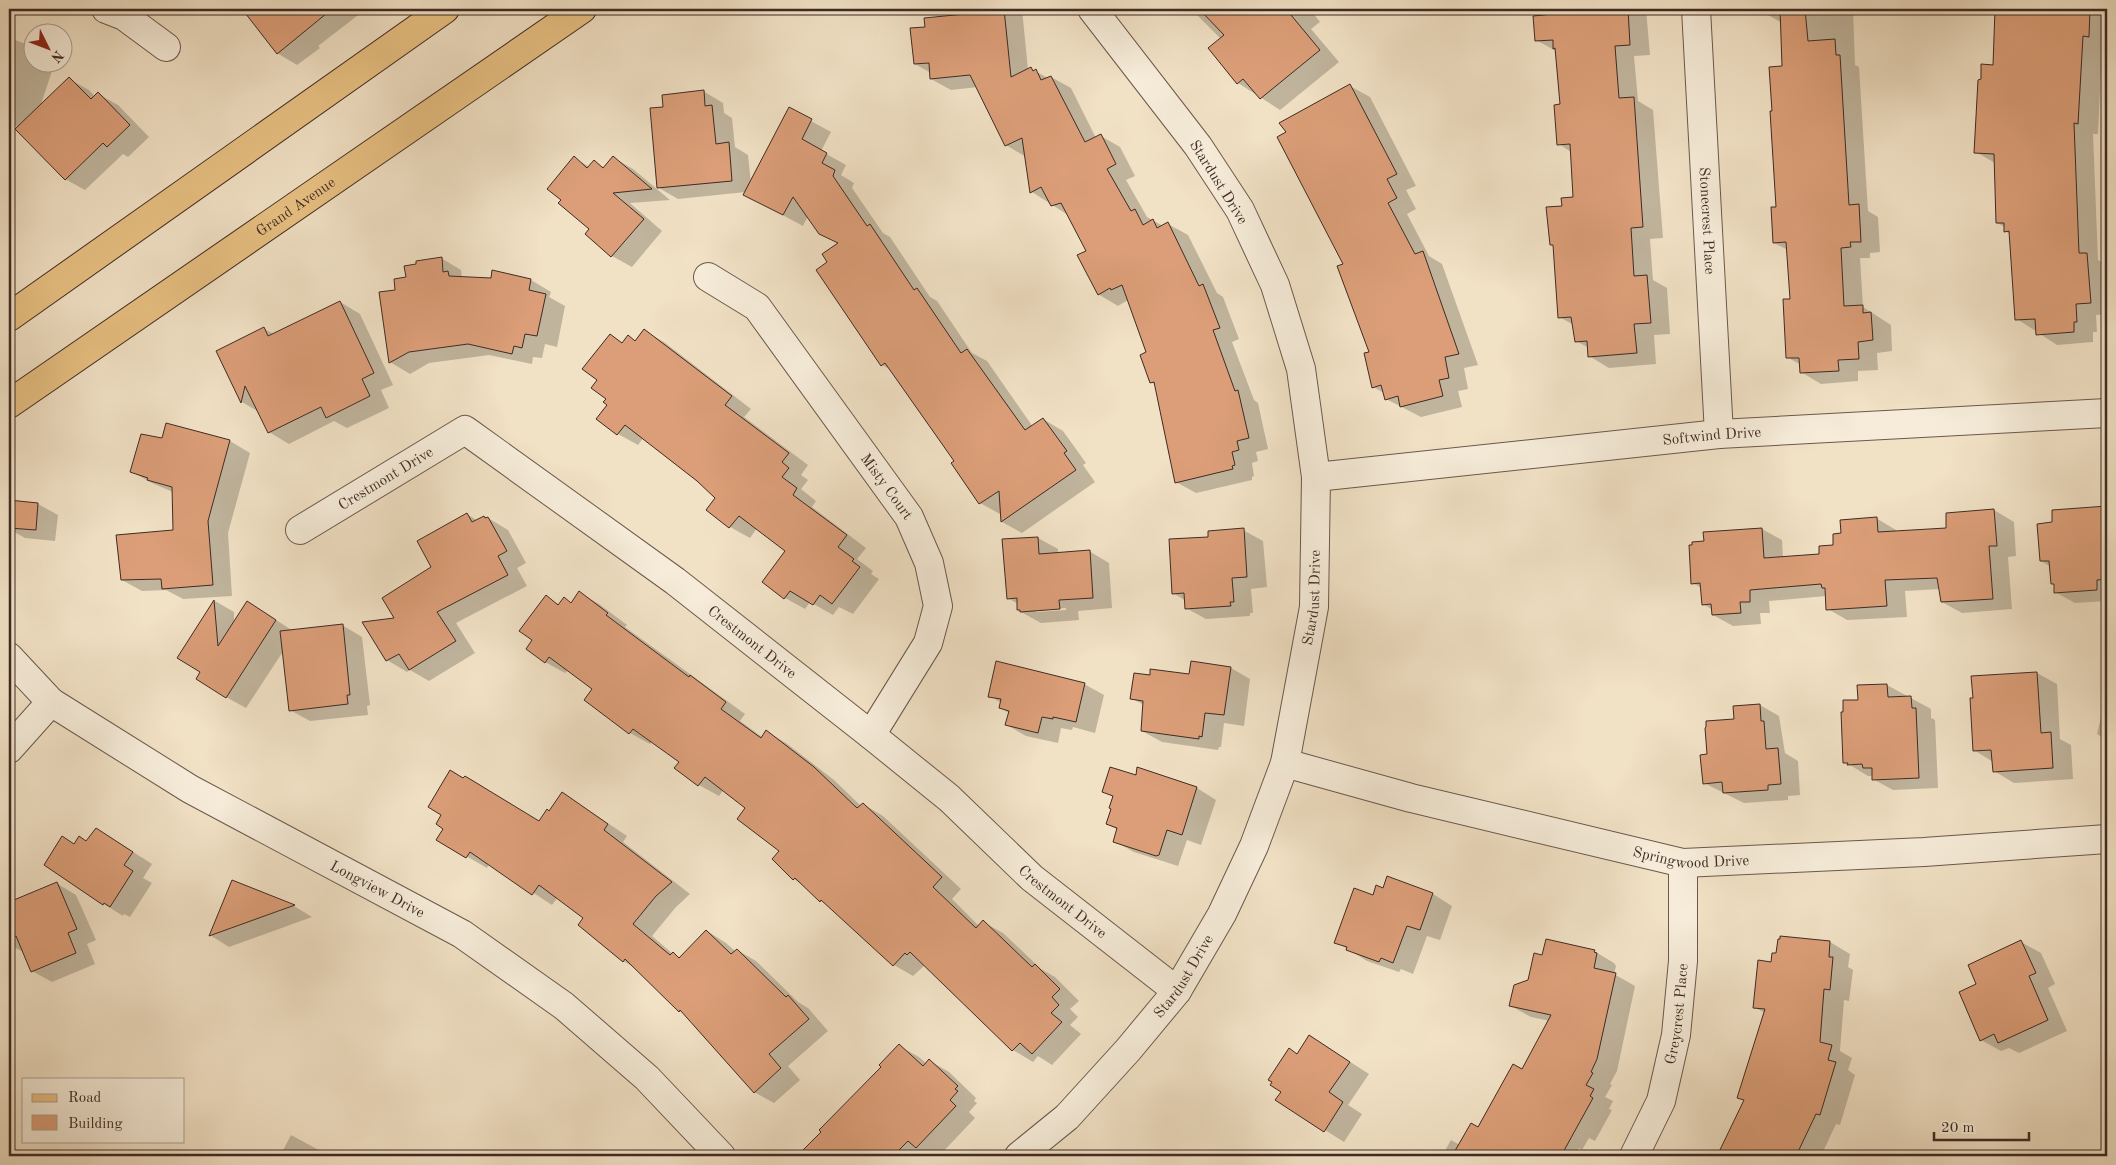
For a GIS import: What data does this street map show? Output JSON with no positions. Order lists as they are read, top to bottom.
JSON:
{
  "streets": {
    "main road": ["Grand Avenue"],
    "street": [
      "Stardust Drive",
      "Stonecrest Place",
      "Softwind Drive",
      "Crestmont Drive",
      "Misty Court",
      "Springwood Drive",
      "Longview Drive",
      "Greycrest Place"
    ]
  },
  "crossings": [
    ["Stardust Drive", "Softwind Drive"],
    ["Stardust Drive", "Crestmont Drive"],
    ["Stardust Drive", "Springwood Drive"],
    ["Stonecrest Place", "Softwind Drive"],
    ["Crestmont Drive", "Misty Court"],
    ["Springwood Drive", "Greycrest Place"]
  ],
  "legend": ["Road", "Building"],
  "scale_bar": "20 m",
  "north": "bottom right"
}
